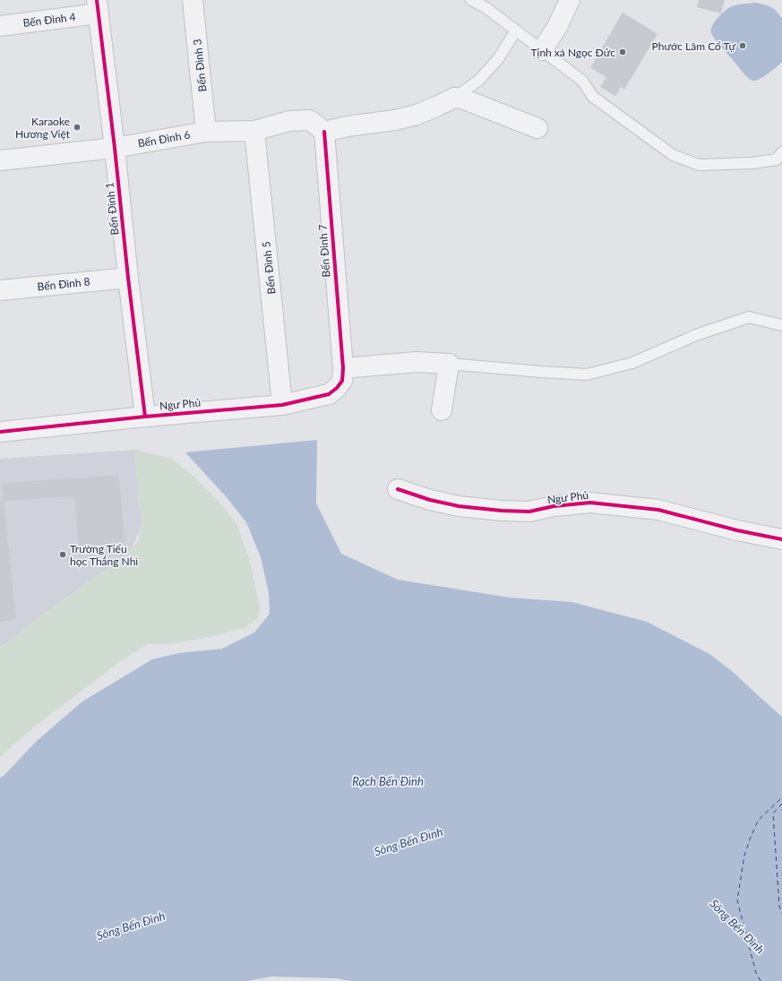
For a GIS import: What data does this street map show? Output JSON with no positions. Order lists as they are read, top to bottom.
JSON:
{
  "streets": {
    "street": [
      "Bến Đình 4",
      "Bến Đình 3",
      "Bến Đình 6",
      "Bến Đình 1",
      "Bến Đình 7",
      "Bến Đình 5",
      "Bến Đình 8",
      "Ngư Phủ"
    ]
  },
  "crossings": [
    ["Bến Đình 4", "Bến Đình 1"],
    ["Bến Đình 3", "Bến Đình 6"],
    ["Bến Đình 6", "Bến Đình 1"],
    ["Bến Đình 6", "Bến Đình 7"],
    ["Bến Đình 6", "Bến Đình 5"],
    ["Bến Đình 1", "Bến Đình 8"],
    ["Bến Đình 1", "Ngư Phủ"],
    ["Bến Đình 7", "Ngư Phủ"],
    ["Bến Đình 5", "Ngư Phủ"]
  ],
  "water": ["Rạch Bến Đình", "Sông Bến Đình"],
  "places": [
    "Phước Lâm Cổ Tự",
    "Tịnh xá Ngọc Đức",
    "Karaoke Hương Việt",
    "Trường Tiểu học Thắng Nhì"
  ]
}
